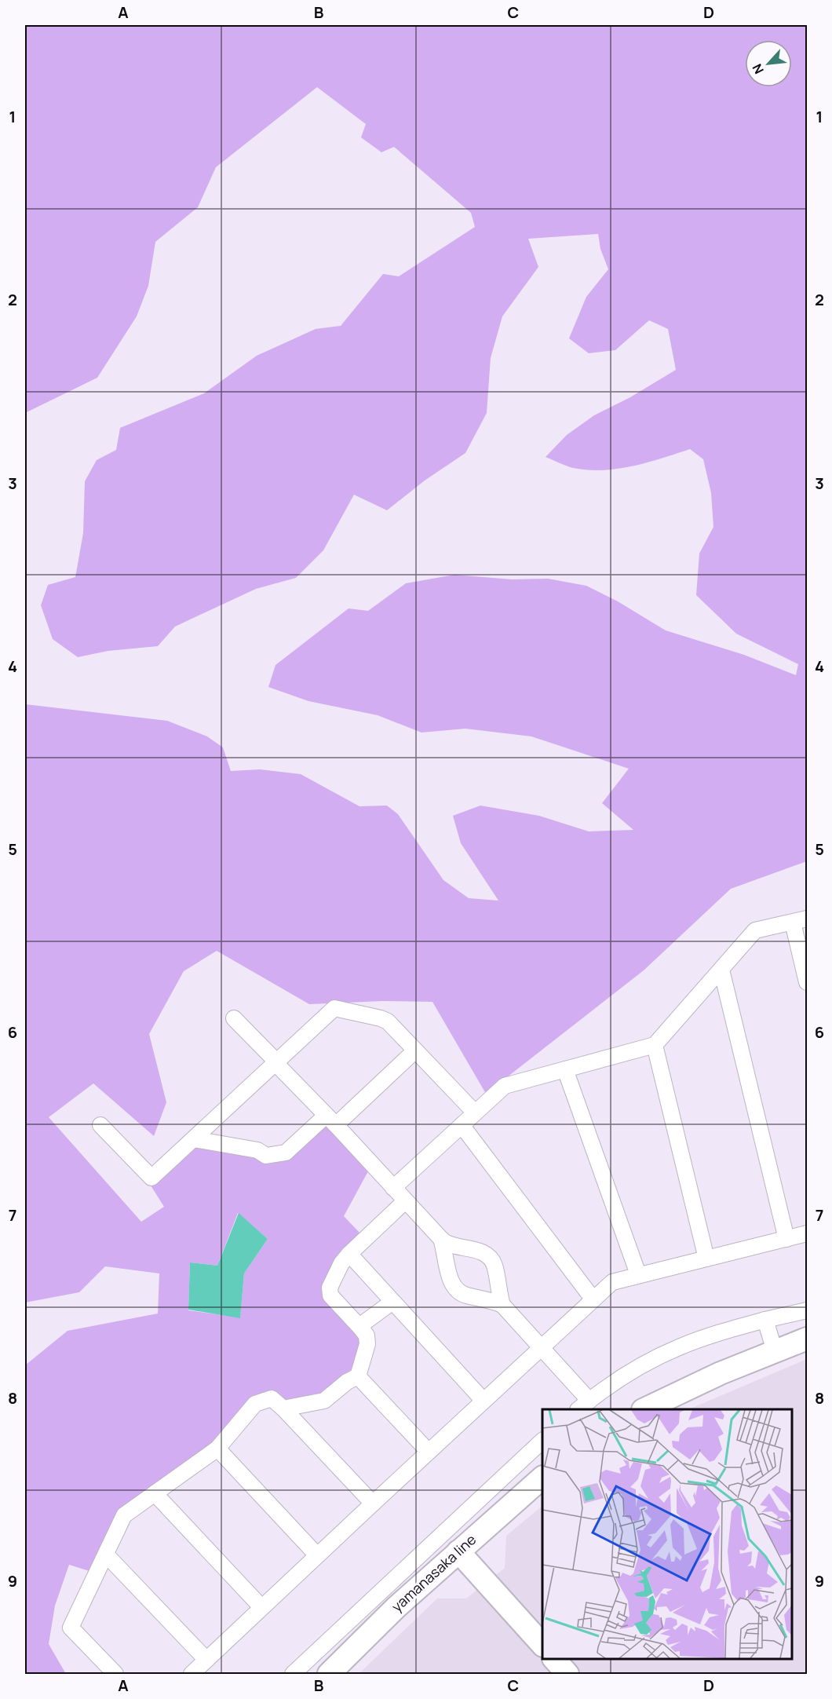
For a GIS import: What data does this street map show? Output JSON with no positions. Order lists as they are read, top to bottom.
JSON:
{
  "streets": {
    "main road": ["yamanasaka line"]
  },
  "north": "bottom left",
  "grid": {
    "columns": [
      "A",
      "B",
      "C",
      "D"
    ],
    "rows": [
      "1",
      "2",
      "3",
      "4",
      "5",
      "6",
      "7",
      "8",
      "9"
    ]
  }
}
